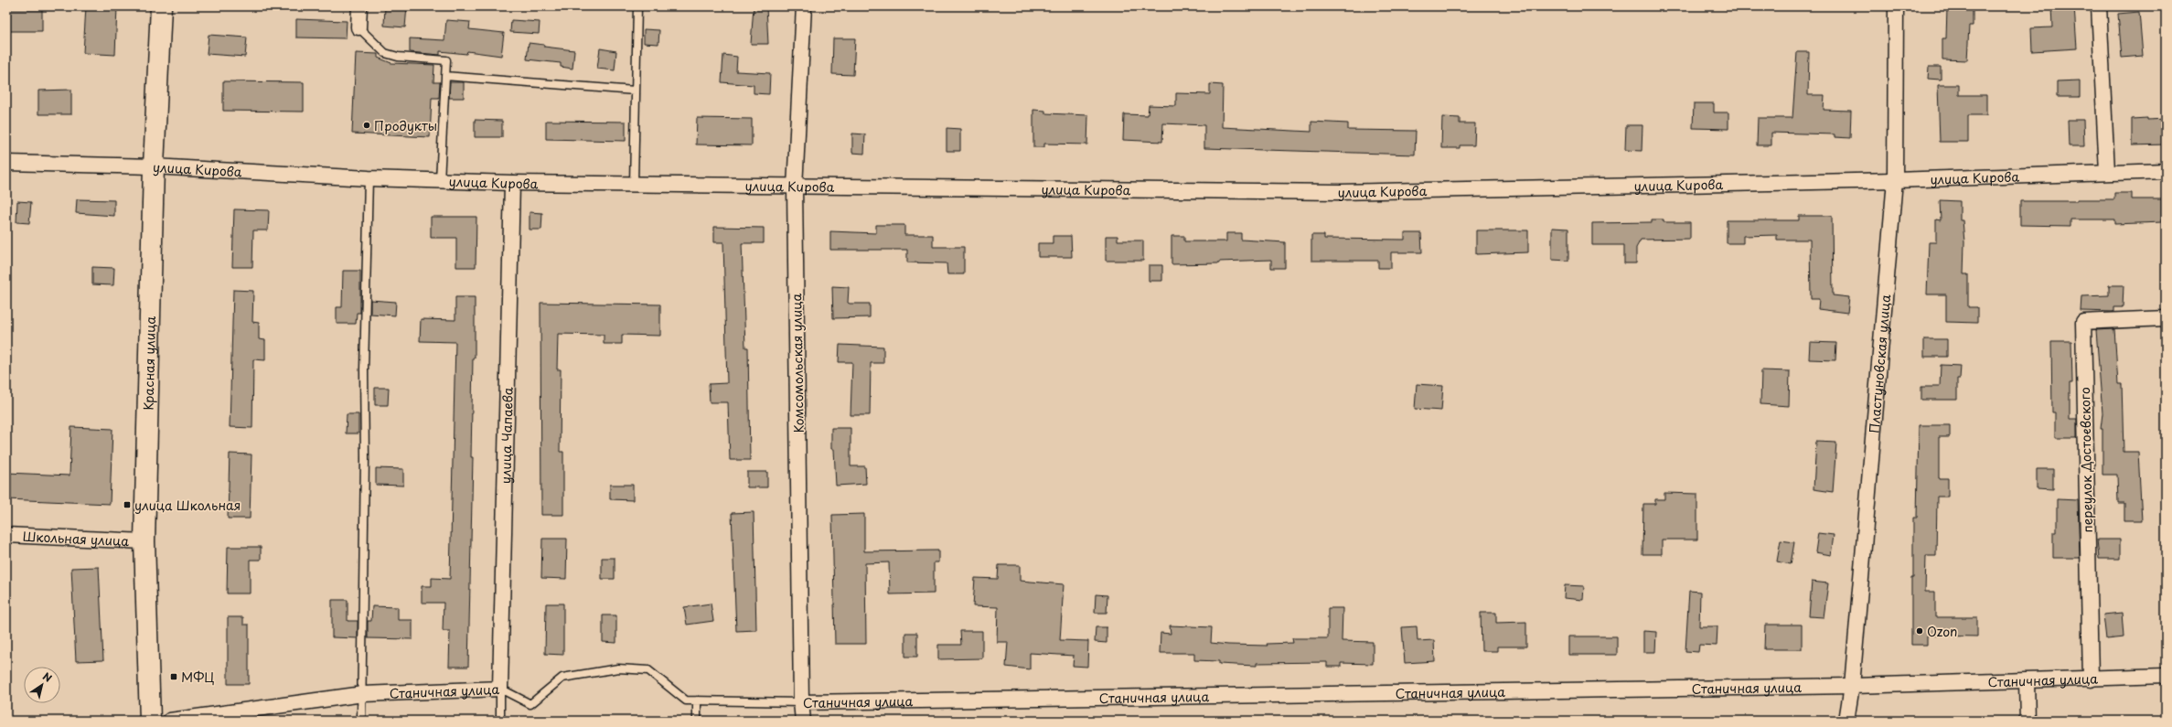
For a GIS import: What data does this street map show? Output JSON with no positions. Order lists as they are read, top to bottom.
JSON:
{
  "streets": {
    "main road": ["Красная улица"],
    "street": [
      "улица Кирова",
      "Комсомольская улица",
      "Пластуновская улица",
      "улица Чапаева",
      "переулок Достоевского",
      "Школьная улица",
      "Станичная улица"
    ]
  },
  "crossings": [
    ["улица Кирова", "Красная улица"],
    ["улица Кирова", "Комсомольская улица"],
    ["улица Кирова", "Пластуновская улица"],
    ["улица Кирова", "улица Чапаева"],
    ["Красная улица", "Школьная улица"],
    ["Комсомольская улица", "Станичная улица"],
    ["Пластуновская улица", "Станичная улица"],
    ["улица Чапаева", "Станичная улица"],
    ["переулок Достоевского", "Станичная улица"]
  ],
  "places": {
    "other": ["Продукты", "Ozon"],
    "transit": ["улица Школьная", "МФЦ"]
  },
  "north": "top right"
}
